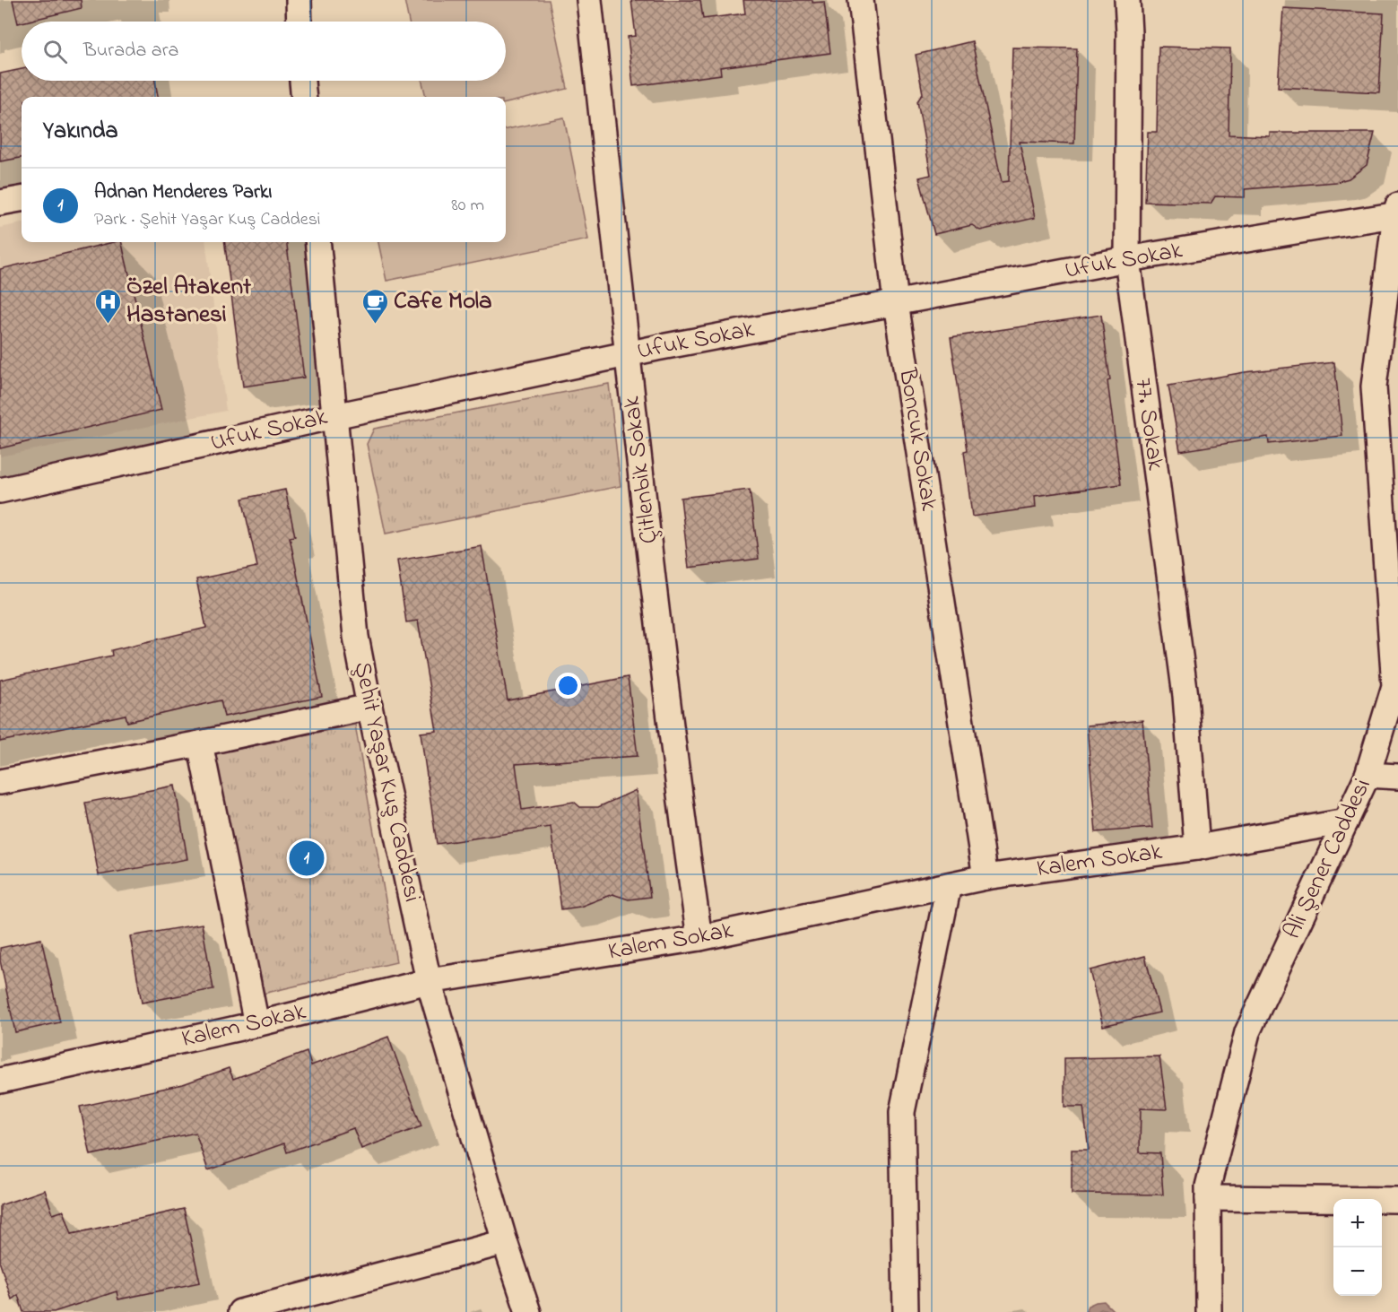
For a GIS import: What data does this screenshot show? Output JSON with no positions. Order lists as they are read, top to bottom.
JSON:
{
  "streets": {
    "street": [
      "Ufuk Sokak",
      "77. Sokak",
      "Boncuk Sokak",
      "Çitlenbik Sokak",
      "Şehit Yaşar Kuş Caddesi",
      "Ali Şener Caddesi",
      "Kalem Sokak"
    ]
  },
  "crossings": [
    ["Ufuk Sokak", "77. Sokak"],
    ["Ufuk Sokak", "Boncuk Sokak"],
    ["Ufuk Sokak", "Çitlenbik Sokak"],
    ["Ufuk Sokak", "Şehit Yaşar Kuş Caddesi"],
    ["Ufuk Sokak", "Ali Şener Caddesi"],
    ["77. Sokak", "Kalem Sokak"],
    ["Boncuk Sokak", "Kalem Sokak"],
    ["Çitlenbik Sokak", "Kalem Sokak"],
    ["Şehit Yaşar Kuş Caddesi", "Kalem Sokak"],
    ["Ali Şener Caddesi", "Kalem Sokak"]
  ],
  "places": {
    "hospital": ["Özel Atakent Hastanesi"],
    "cafe": ["Cafe Mola"]
  },
  "page": {
    "search": "Burada ara",
    "heading": "Yakında",
    "list": [
      {
        "mark": "1",
        "name": "Adnan Menderes Parkı",
        "note": "Park · Şehit Yaşar Kuş Caddesi",
        "value": "80 m"
      }
    ],
    "pins": "1",
    "map_buttons": ["+", "−"]
  }
}
